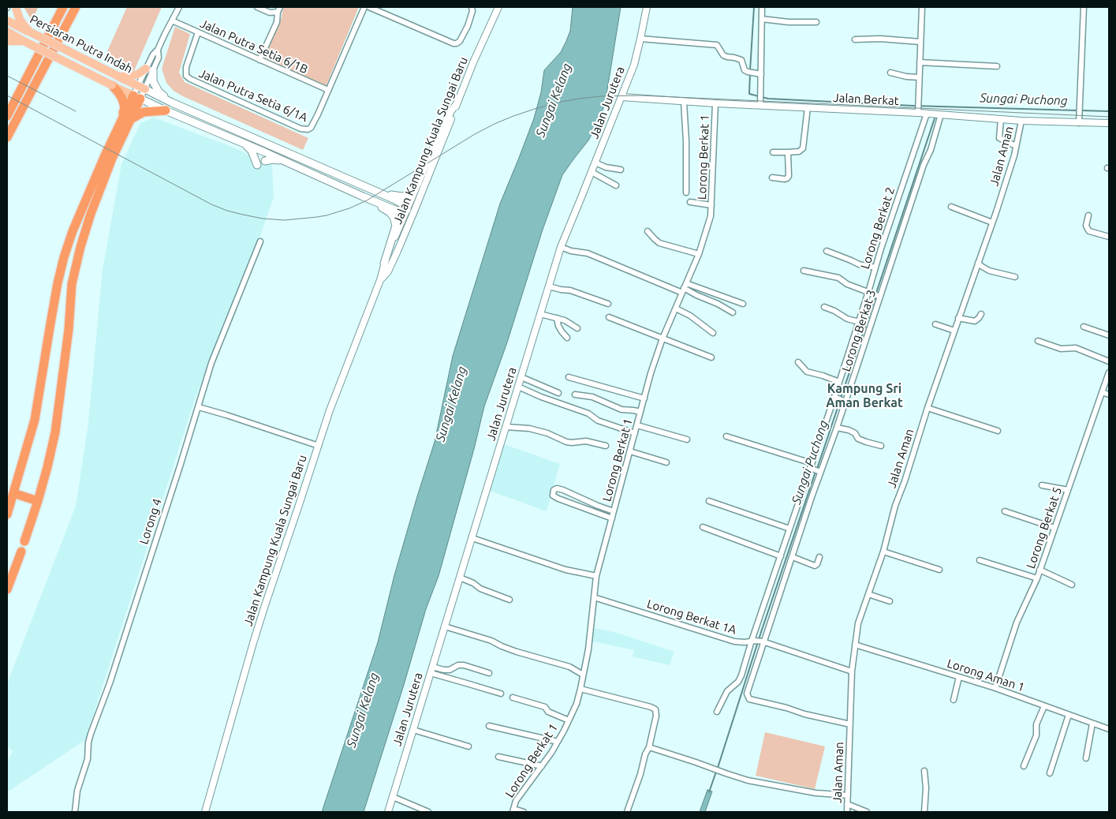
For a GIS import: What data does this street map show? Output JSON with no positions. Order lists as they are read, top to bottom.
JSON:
{
  "streets": {
    "main road": ["Persiaran Putra Indah"],
    "street": [
      "Jalan Putra Setia 6/1B",
      "Jalan Putra Setia 6/1A",
      "Jalan Berkat",
      "Jalan Jurutera",
      "Jalan Kampung Kuala Sungai Baru",
      "Jalan Aman",
      "Lorong Berkat 1",
      "Lorong Berkat 2",
      "Lorong Berkat 3",
      "Lorong 4",
      "Lorong Berkat 5",
      "Lorong Berkat 1A",
      "Lorong Aman 1"
    ]
  },
  "crossings": [
    ["Jalan Putra Setia 6/1B", "Jalan Putra Setia 6/1A"],
    ["Jalan Berkat", "Jalan Jurutera"],
    ["Jalan Berkat", "Jalan Aman"],
    ["Jalan Berkat", "Lorong Berkat 1"],
    ["Jalan Berkat", "Lorong Berkat 2"],
    ["Jalan Berkat", "Lorong Berkat 3"],
    ["Jalan Aman", "Lorong Berkat 3"],
    ["Jalan Aman", "Lorong Berkat 1A"],
    ["Jalan Aman", "Lorong Aman 1"],
    ["Lorong Berkat 1", "Lorong Berkat 1A"],
    ["Lorong Berkat 2", "Lorong Berkat 1A"],
    ["Lorong Berkat 3", "Lorong Berkat 1A"],
    ["Lorong Berkat 5", "Lorong Aman 1"]
  ],
  "districts": ["Kampung Sri Aman Berkat"],
  "water": ["Sungai Puchong", "Sungai Kelang"]
}
